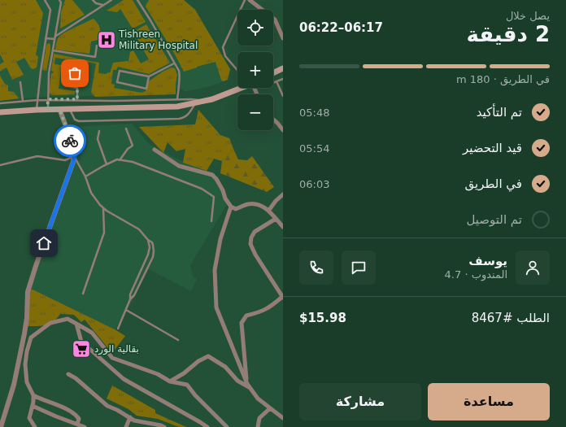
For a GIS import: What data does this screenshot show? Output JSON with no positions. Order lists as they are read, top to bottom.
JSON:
{
  "places": {
    "hospital": ["Tishreen Military Hospital"],
    "supermarket": ["بقالية الورد"]
  },
  "page": {
    "heading": ["2 دقيقة", "يصل خلال", "06:17–06:22"],
    "panel": [
      "يوسف",
      "المندوب · 4.7",
      "الطلب #8467",
      "$15.98"
    ],
    "map_buttons": ["+", "−"],
    "bar": "في الطريق · 180 m",
    "list": [
      ["تم التأكيد", "05:48"],
      ["قيد التحضير", "05:54"],
      ["في الطريق", "06:03"],
      "تم التوصيل"
    ],
    "buttons": ["مساعدة", "مشاركة"]
  }
}
